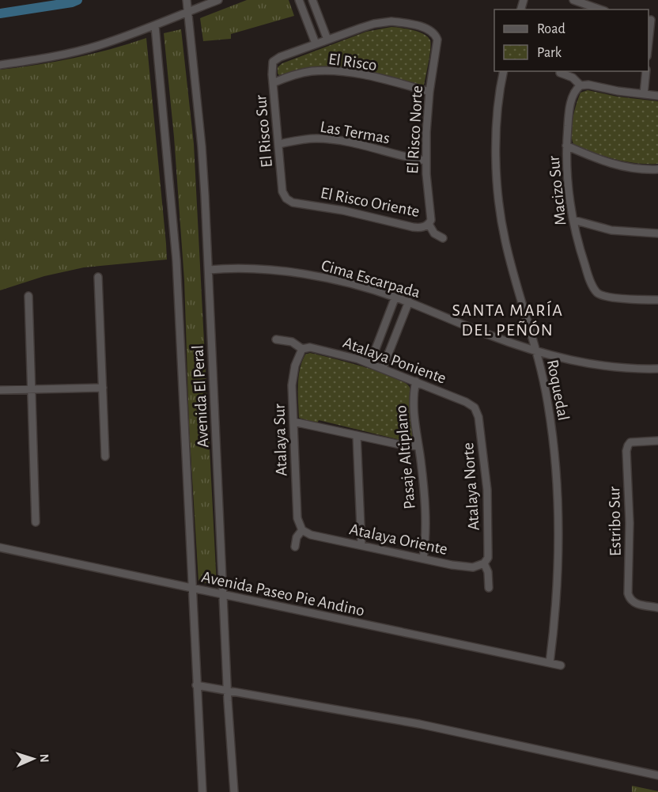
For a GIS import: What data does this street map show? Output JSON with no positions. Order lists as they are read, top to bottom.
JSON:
{
  "streets": {
    "street": [
      "El Risco",
      "El Risco Norte",
      "El Risco Sur",
      "Las Termas",
      "Macizo Sur",
      "El Risco Oriente",
      "Cima Escarpada",
      "Atalaya Poniente",
      "Roquedal",
      "Avenida El Peral",
      "Atalaya Sur",
      "Pasaje Altiplano",
      "Atalaya Norte",
      "Estribo Sur",
      "Atalaya Oriente",
      "Avenida Paseo Pie Andino"
    ]
  },
  "crossings": [
    ["El Risco", "El Risco Norte"],
    ["El Risco", "El Risco Sur"],
    ["El Risco Norte", "Las Termas"],
    ["El Risco Norte", "El Risco Oriente"],
    ["El Risco Sur", "Las Termas"],
    ["El Risco Sur", "El Risco Oriente"],
    ["Cima Escarpada", "Roquedal"],
    ["Cima Escarpada", "Avenida El Peral"],
    ["Atalaya Poniente", "Atalaya Sur"],
    ["Atalaya Poniente", "Pasaje Altiplano"],
    ["Atalaya Poniente", "Atalaya Norte"],
    ["Roquedal", "Avenida Paseo Pie Andino"],
    ["Avenida El Peral", "Avenida Paseo Pie Andino"],
    ["Atalaya Sur", "Atalaya Oriente"],
    ["Pasaje Altiplano", "Atalaya Oriente"],
    ["Atalaya Norte", "Atalaya Oriente"]
  ],
  "districts": ["SANTA MARÍA DEL PEÑÓN"],
  "legend": ["Road", "Park"],
  "north": "right"
}
